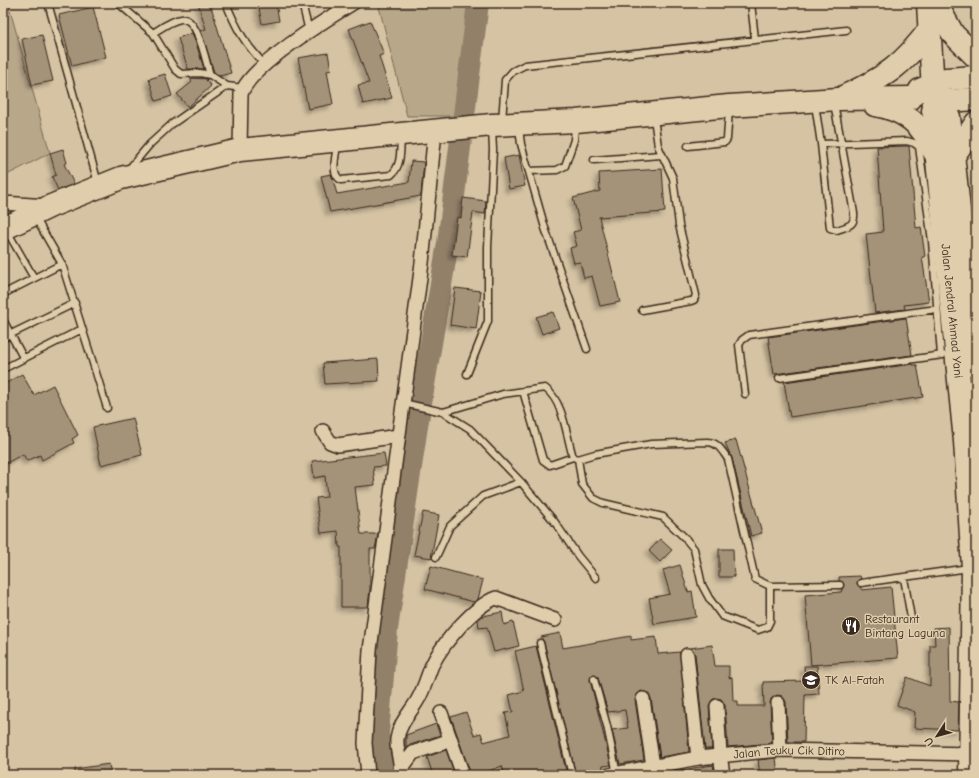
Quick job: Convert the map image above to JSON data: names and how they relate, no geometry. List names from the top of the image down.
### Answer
{
  "streets": {
    "highway": ["Jalan Jendral Ahmad Yani"],
    "street": ["Jalan Teuku Cik Ditiro"]
  },
  "crossings": [
    ["Jalan Jendral Ahmad Yani", "Jalan Teuku Cik Ditiro"]
  ],
  "places": {
    "restaurant": ["Restaurant Bintang Laguna"],
    "school or university": ["TK Al-Fatah"]
  },
  "north": "bottom left"
}
